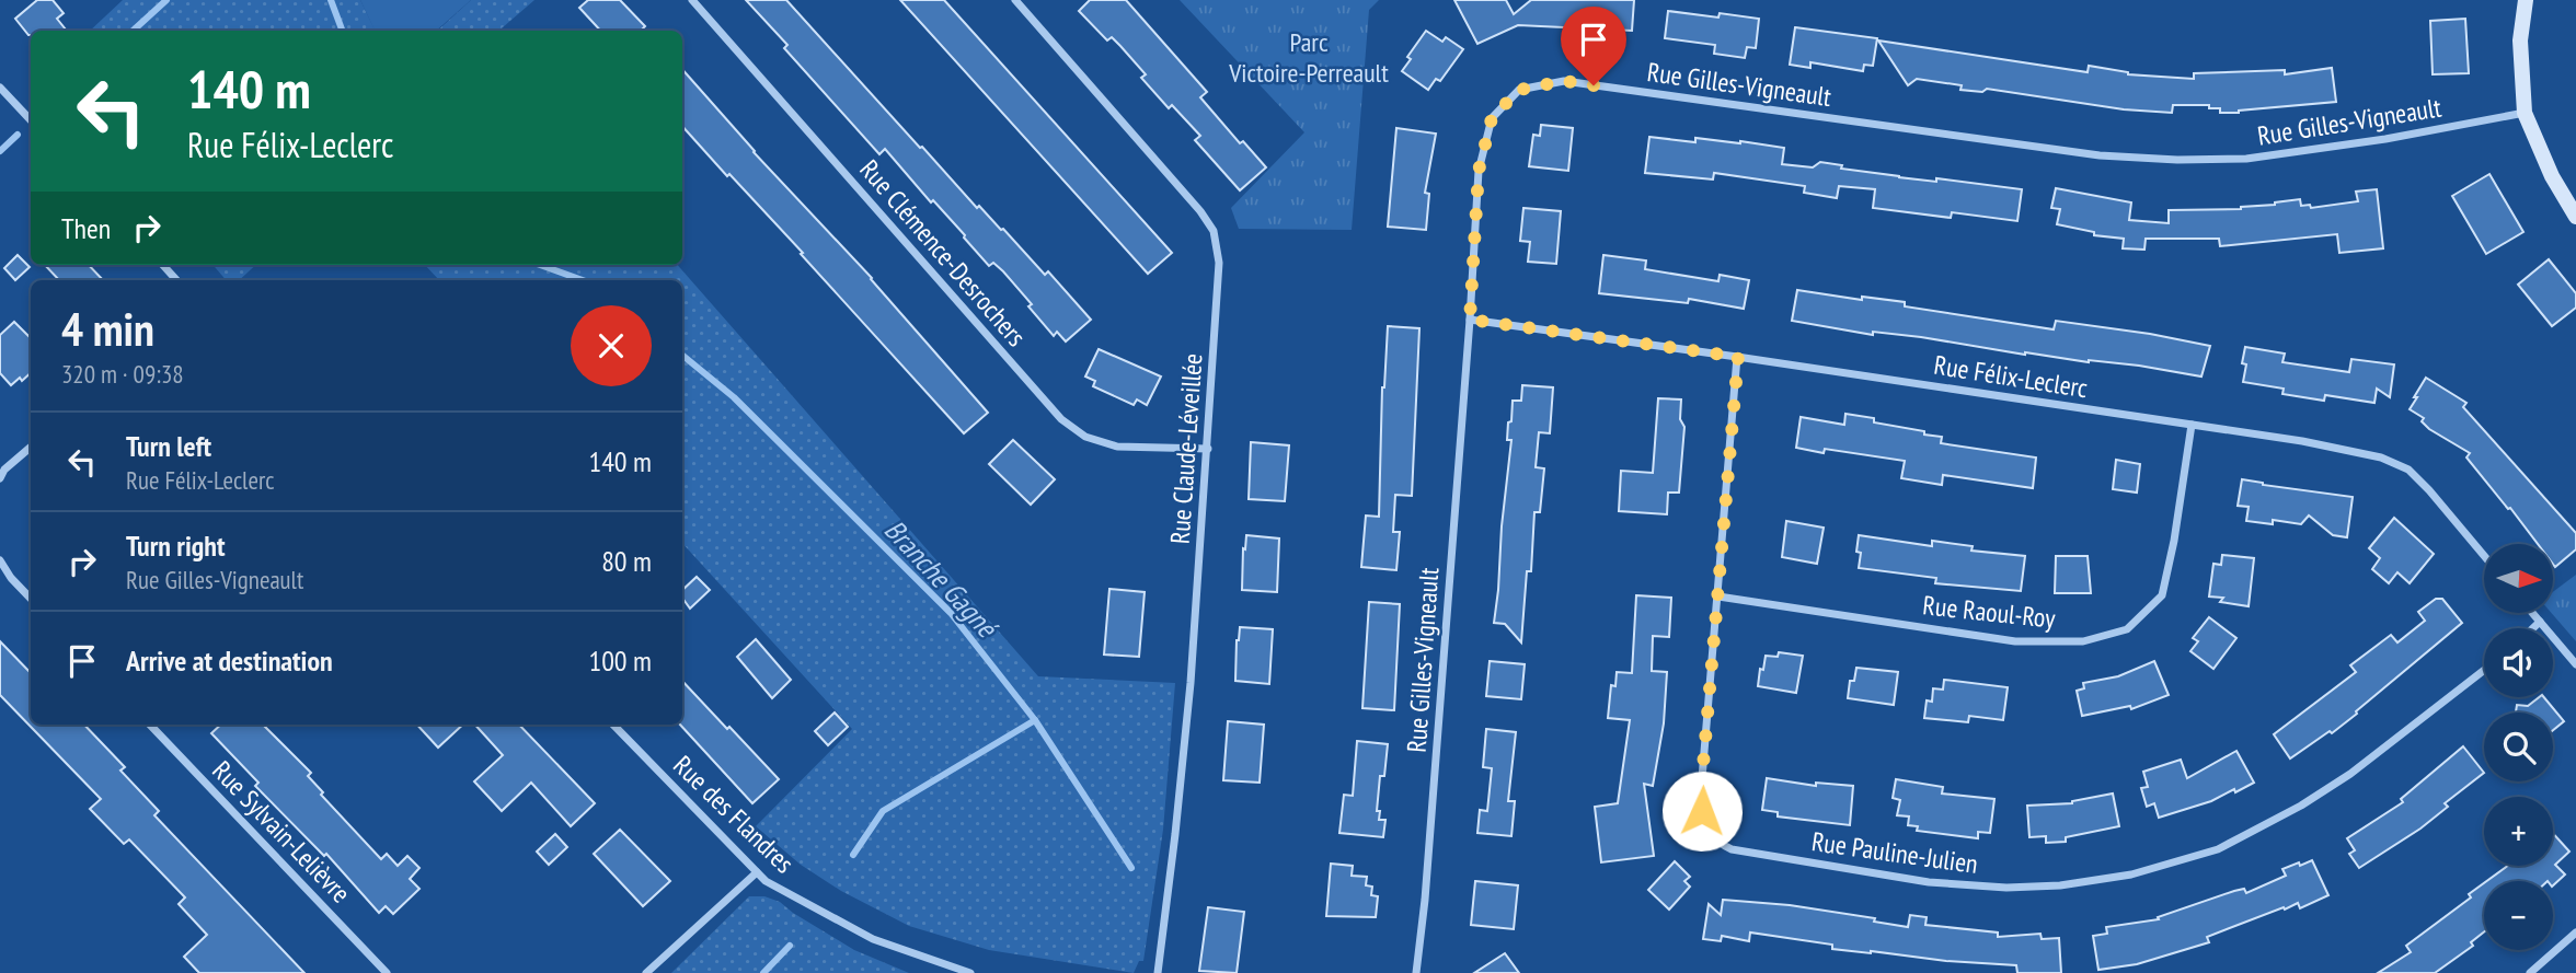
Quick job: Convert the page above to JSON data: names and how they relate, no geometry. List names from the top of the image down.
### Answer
{
  "streets": {
    "street": [
      "Rue Gilles-Vigneault",
      "Rue Clémence-Desrochers",
      "Rue Félix-Leclerc",
      "Rue Claude-Léveillée",
      "Rue Raoul-Roy",
      "Rue des Flandres",
      "Rue Sylvain-Lelièvre",
      "Rue Pauline-Julien"
    ]
  },
  "crossings": [
    ["Rue Gilles-Vigneault", "Rue Félix-Leclerc"],
    ["Rue Clémence-Desrochers", "Rue Claude-Léveillée"],
    ["Rue Félix-Leclerc", "Rue Raoul-Roy"],
    ["Rue Félix-Leclerc", "Rue Pauline-Julien"],
    ["Rue Raoul-Roy", "Rue Pauline-Julien"]
  ],
  "water": ["Branche Gagné"],
  "parks": ["Parc Victoire-Perreault"],
  "north": "right",
  "page": {
    "turn": ["140 m", "Rue Félix-Leclerc"],
    "then": "Then",
    "heading": ["4 min", "320 m · 09:38"],
    "list": [
      {
        "name": "Turn left",
        "note": "Rue Félix-Leclerc",
        "value": "140 m"
      },
      {
        "name": "Turn right",
        "note": "Rue Gilles-Vigneault",
        "value": "80 m"
      },
      {
        "name": "Arrive at destination",
        "value": "100 m"
      }
    ],
    "map_buttons": ["+", "−"]
  }
}
